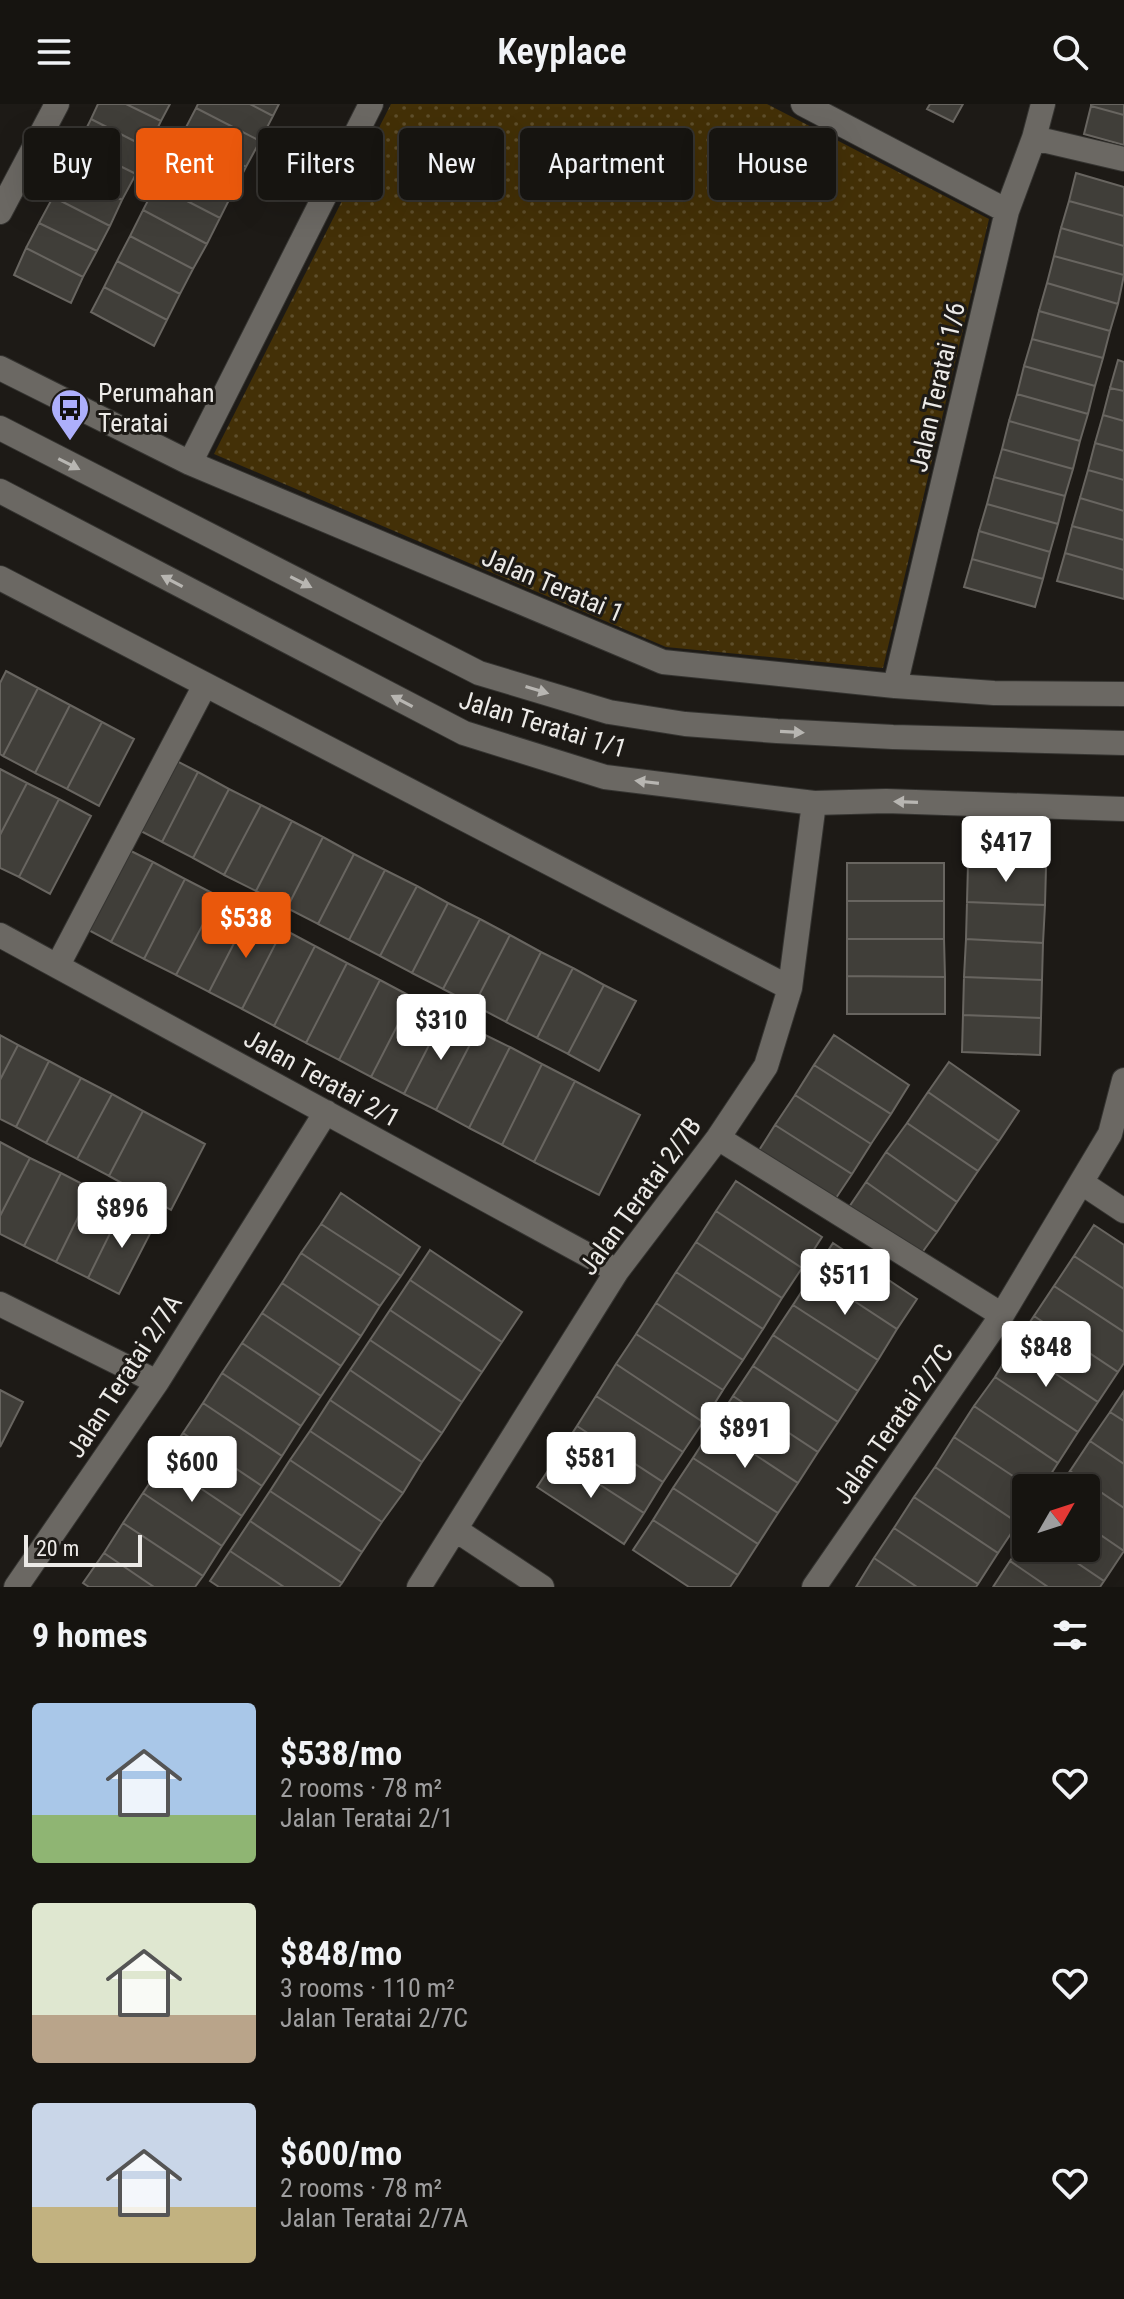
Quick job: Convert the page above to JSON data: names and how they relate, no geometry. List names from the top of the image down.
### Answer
{
  "streets": {
    "street": [
      "Jalan Teratai 1/6",
      "Jalan Teratai 1",
      "Jalan Teratai 1/1",
      "Jalan Teratai 2/1",
      "Jalan Teratai 2/7B",
      "Jalan Teratai 2/7A",
      "Jalan Teratai 2/7C"
    ]
  },
  "crossings": [
    ["Jalan Teratai 1/6", "Jalan Teratai 1"],
    ["Jalan Teratai 1/1", "Jalan Teratai 2/7B"],
    ["Jalan Teratai 2/1", "Jalan Teratai 2/7B"],
    ["Jalan Teratai 2/1", "Jalan Teratai 2/7A"]
  ],
  "places": {
    "bus stop": ["Perumahan Teratai"]
  },
  "scale_bar": "20 m",
  "north": "top right",
  "page": {
    "header": "Keyplace",
    "chip": [
      "Buy",
      "Rent",
      "Filters",
      "New",
      "Apartment",
      "House"
    ],
    "price": [
      "$417",
      "$538",
      "$310",
      "$896",
      "$511",
      "$848",
      "$891",
      "$581",
      "$600"
    ],
    "scale": "20 m",
    "heading": "9 homes",
    "list": [
      {
        "name": "$538/mo",
        "note": "2 rooms · 78 m² · Jalan Teratai 2/1"
      },
      {
        "name": "$848/mo",
        "note": "3 rooms · 110 m² · Jalan Teratai 2/7C"
      },
      {
        "name": "$600/mo",
        "note": "2 rooms · 78 m² · Jalan Teratai 2/7A"
      }
    ]
  }
}
